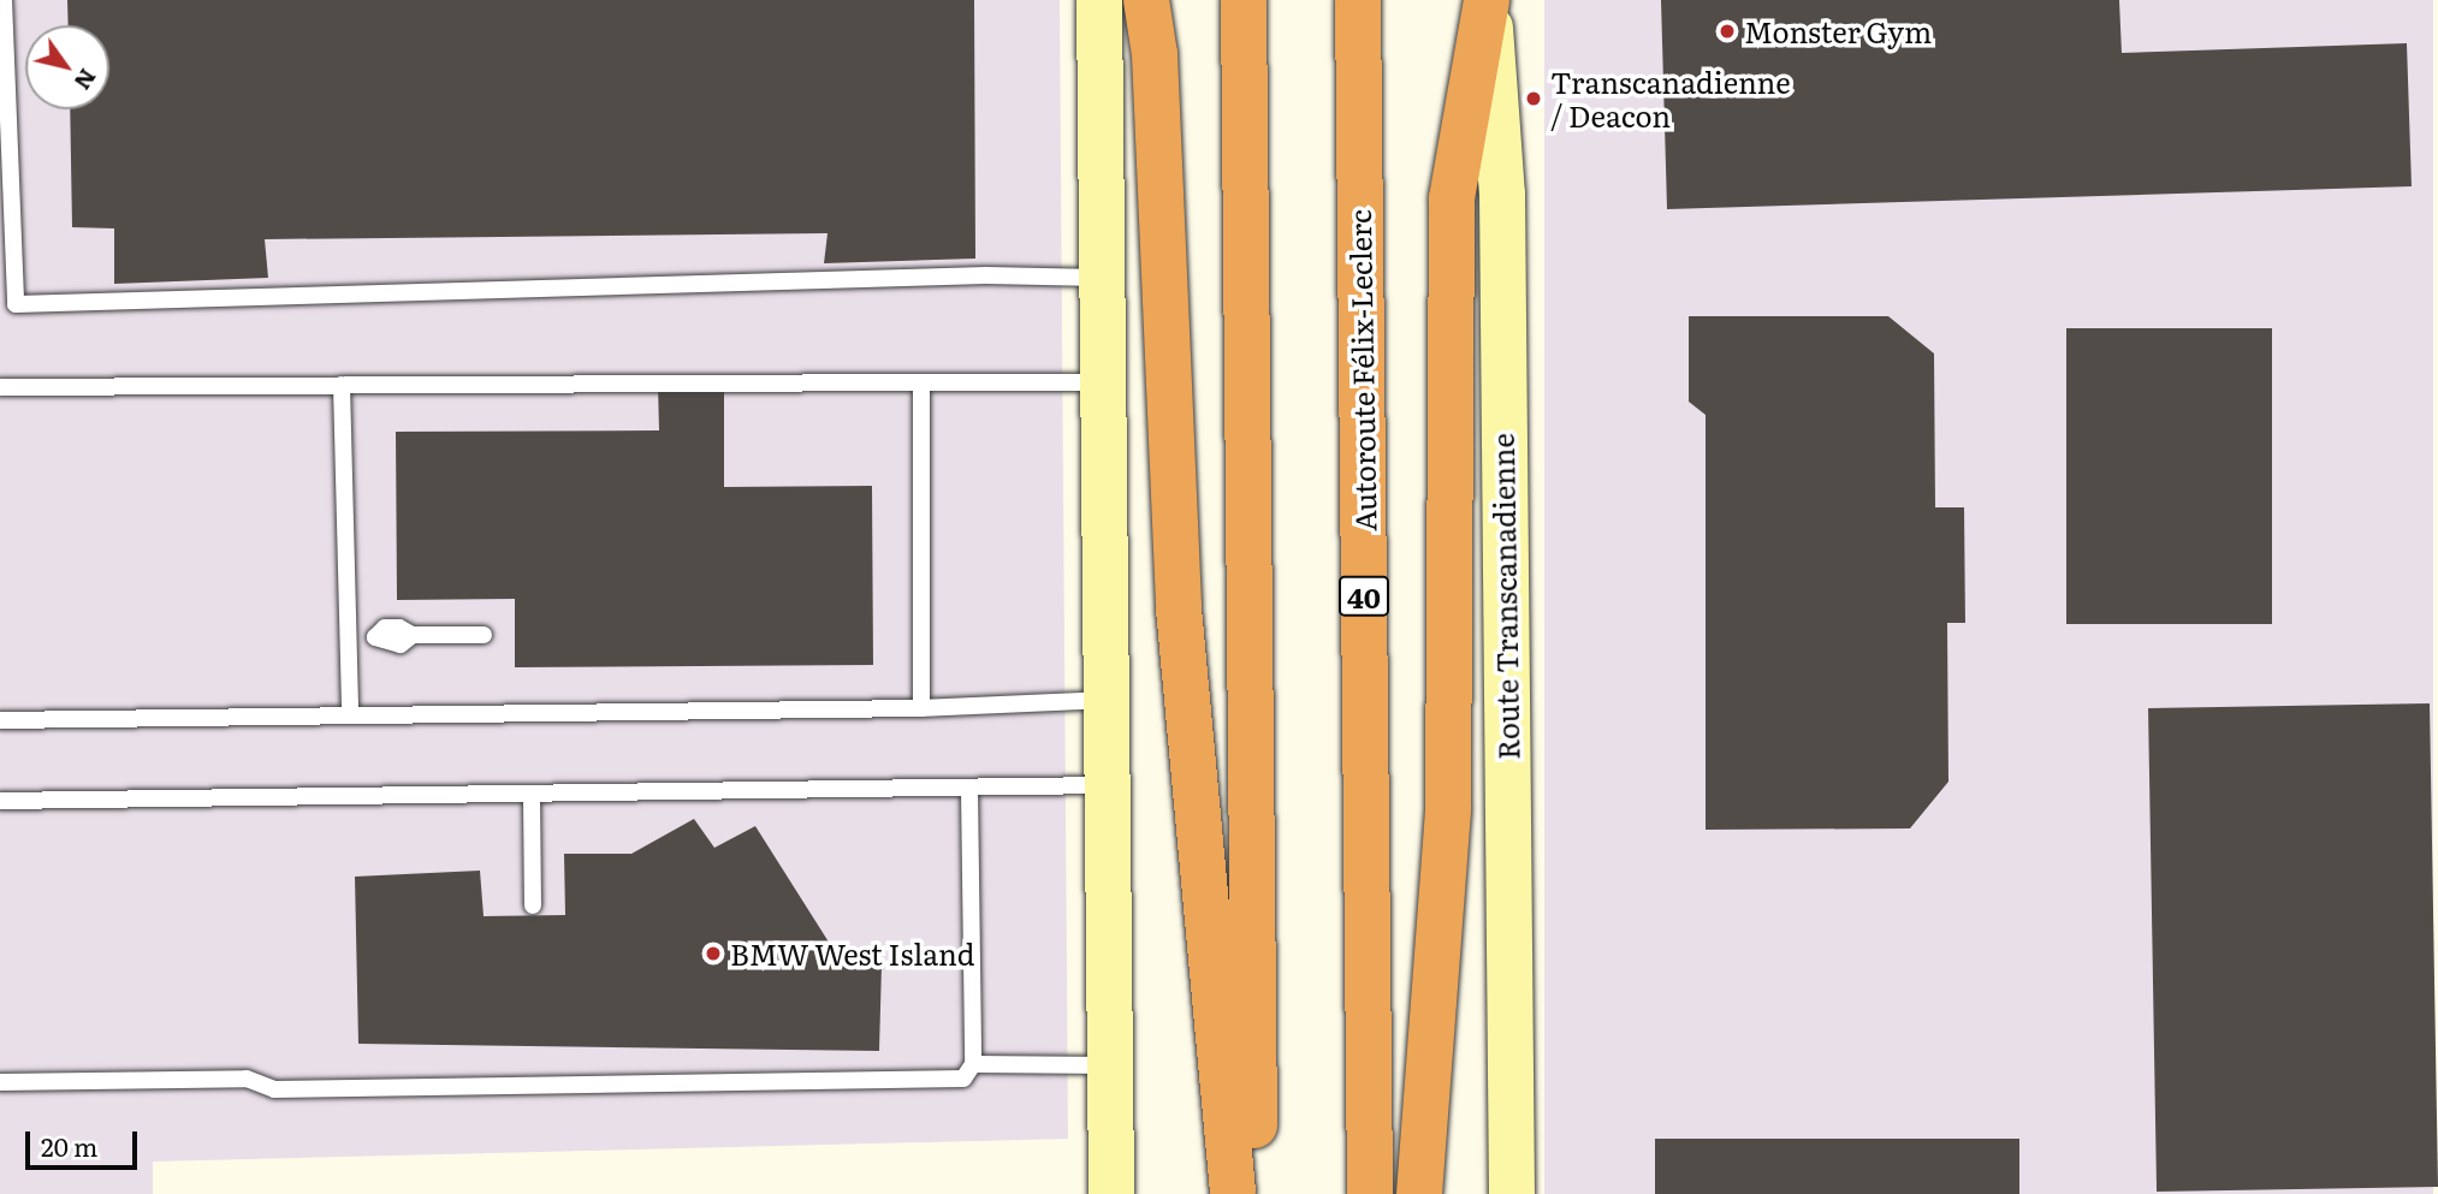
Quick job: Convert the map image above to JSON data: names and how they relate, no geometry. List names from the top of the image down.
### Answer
{
  "streets": {
    "highway": ["Autoroute Félix-Leclerc", "40"],
    "main road": ["Route Transcanadienne"]
  },
  "places": ["Monster Gym", "Transcanadienne / Deacon", "BMW West Island"],
  "scale_bar": "20 m",
  "north": "bottom right"
}
